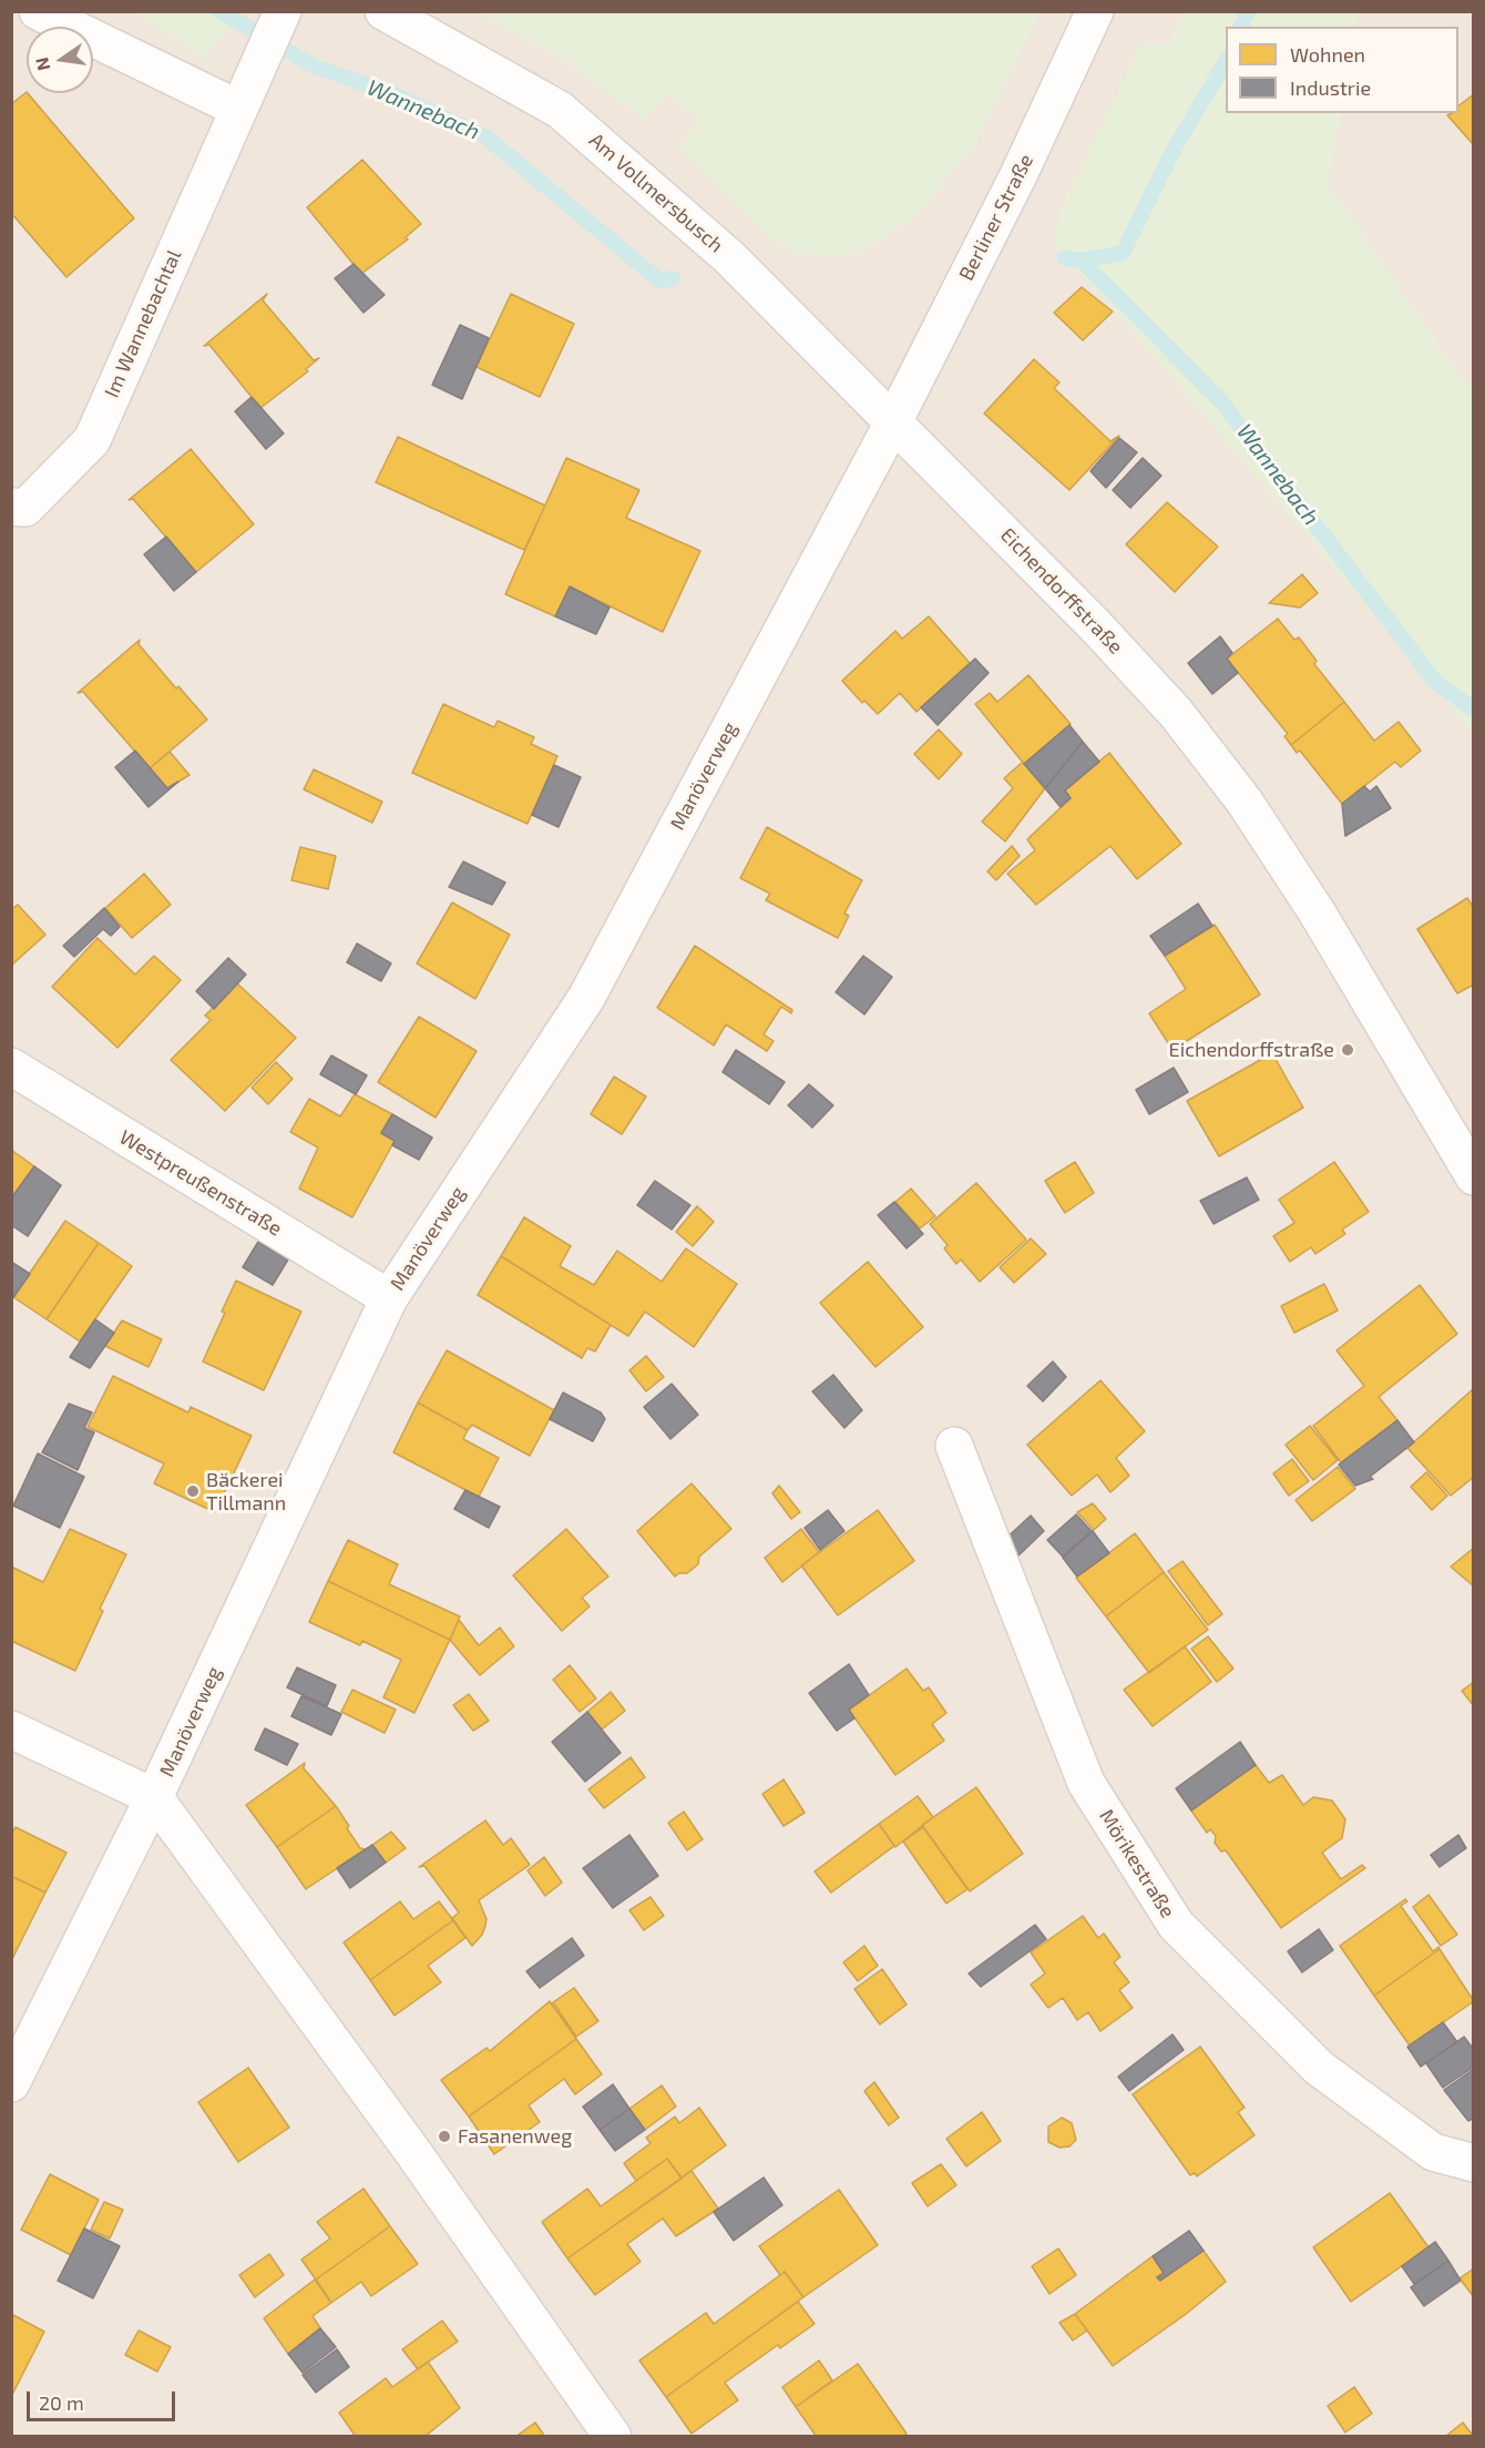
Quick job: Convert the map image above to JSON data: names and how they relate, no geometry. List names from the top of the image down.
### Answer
{
  "streets": {
    "street": [
      "Am Vollmersbusch",
      "Berliner Straße",
      "Im Wannebachtal",
      "Eichendorffstraße",
      "Manöverweg",
      "Westpreußenstraße",
      "Mörikestraße"
    ]
  },
  "crossings": [
    ["Am Vollmersbusch", "Berliner Straße"],
    ["Am Vollmersbusch", "Eichendorffstraße"],
    ["Am Vollmersbusch", "Manöverweg"],
    ["Berliner Straße", "Eichendorffstraße"],
    ["Berliner Straße", "Manöverweg"],
    ["Eichendorffstraße", "Manöverweg"],
    ["Manöverweg", "Westpreußenstraße"]
  ],
  "water": ["Wannebach"],
  "places": ["Eichendorffstraße", "Bäckerei Tillmann", "Fasanenweg"],
  "legend": ["Wohnen", "Industrie"],
  "scale_bar": "20 m",
  "north": "left"
}
